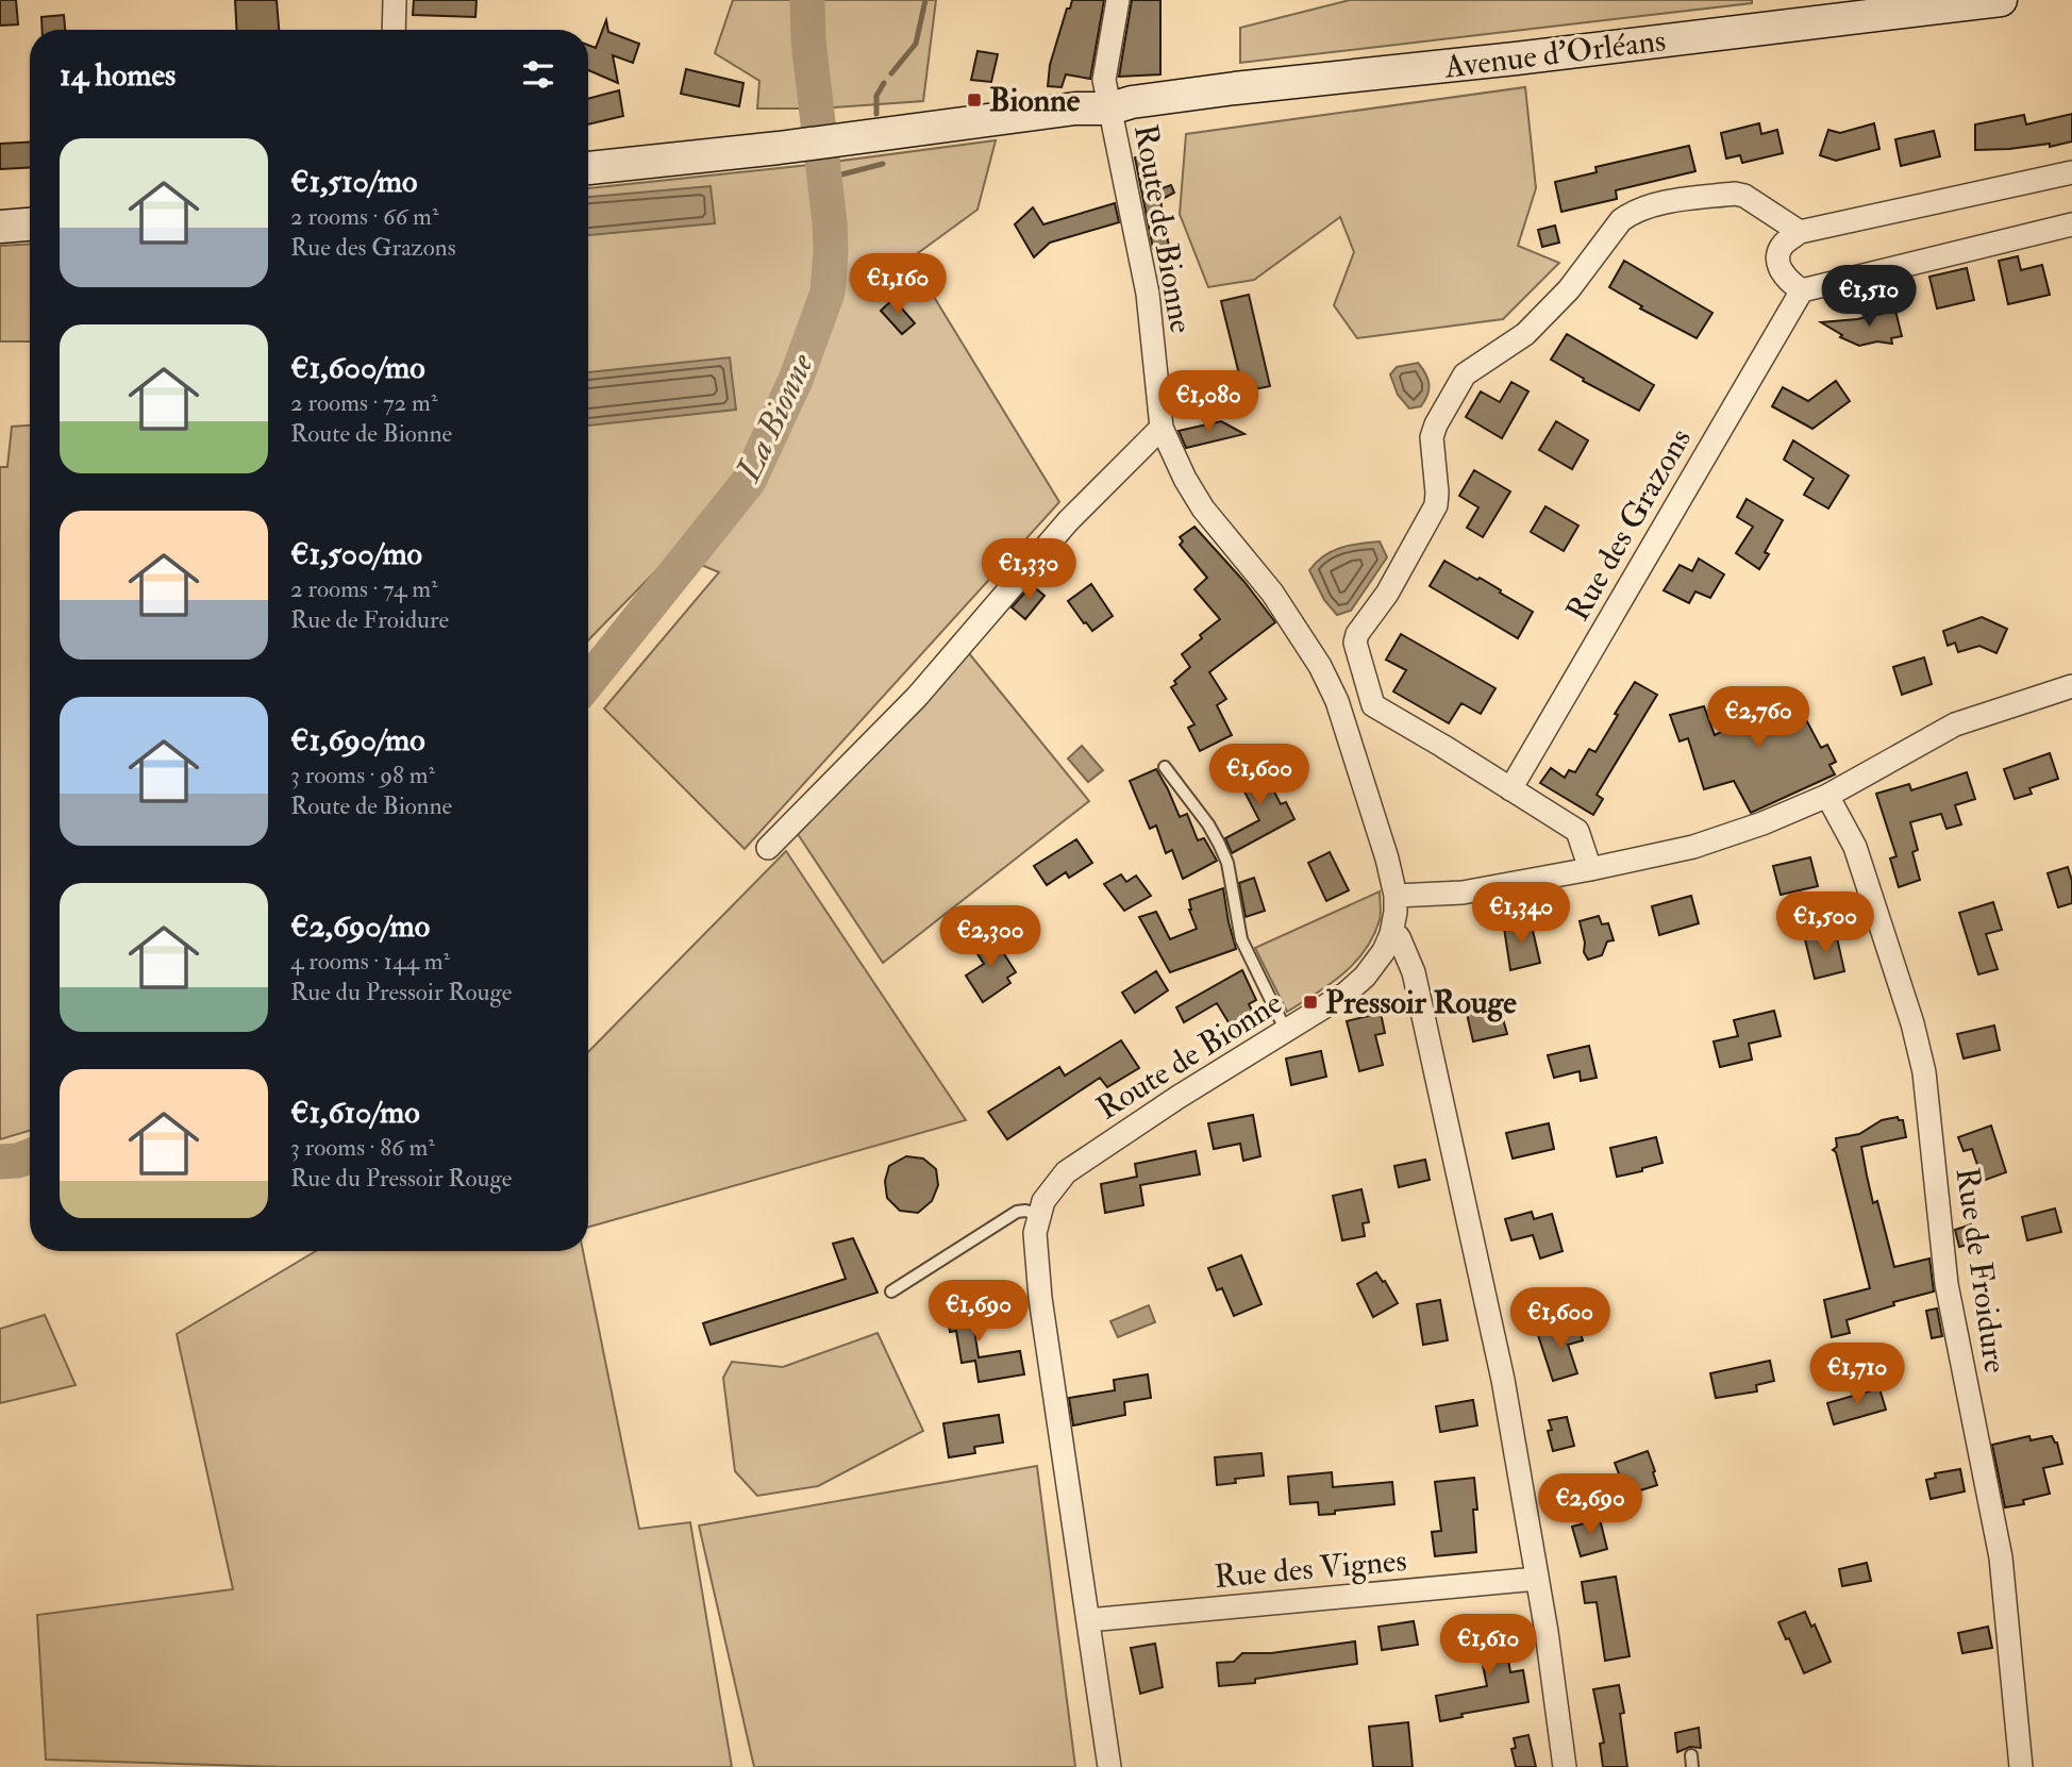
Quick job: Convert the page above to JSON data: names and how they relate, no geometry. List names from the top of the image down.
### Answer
{
  "streets": {
    "main road": ["Avenue d'Orléans"],
    "street": [
      "Route de Bionne",
      "Rue des Grazons",
      "Rue de Froidure",
      "Rue des Vignes"
    ]
  },
  "crossings": [
    ["Avenue d'Orléans", "Route de Bionne"],
    ["Route de Bionne", "Rue des Vignes"]
  ],
  "water": ["La Bionne"],
  "places": {
    "transit": ["Bionne", "Pressoir Rouge"]
  },
  "page": {
    "heading": "14 homes",
    "list": [
      {
        "name": "€1,510/mo",
        "note": "2 rooms · 66 m² · Rue des Grazons"
      },
      {
        "name": "€1,600/mo",
        "note": "2 rooms · 72 m² · Route de Bionne"
      },
      {
        "name": "€1,500/mo",
        "note": "2 rooms · 74 m² · Rue de Froidure"
      },
      {
        "name": "€1,690/mo",
        "note": "3 rooms · 98 m² · Route de Bionne"
      },
      {
        "name": "€2,690/mo",
        "note": "4 rooms · 144 m² · Rue du Pressoir Rouge"
      },
      {
        "name": "€1,610/mo",
        "note": "3 rooms · 86 m² · Rue du Pressoir Rouge"
      }
    ],
    "price": [
      "€1,160",
      "€1,510",
      "€1,080",
      "€1,330",
      "€2,760",
      "€1,600",
      "€1,340",
      "€1,500",
      "€2,300",
      "€1,690",
      "€1,600",
      "€1,710",
      "€2,690",
      "€1,610"
    ]
  }
}
